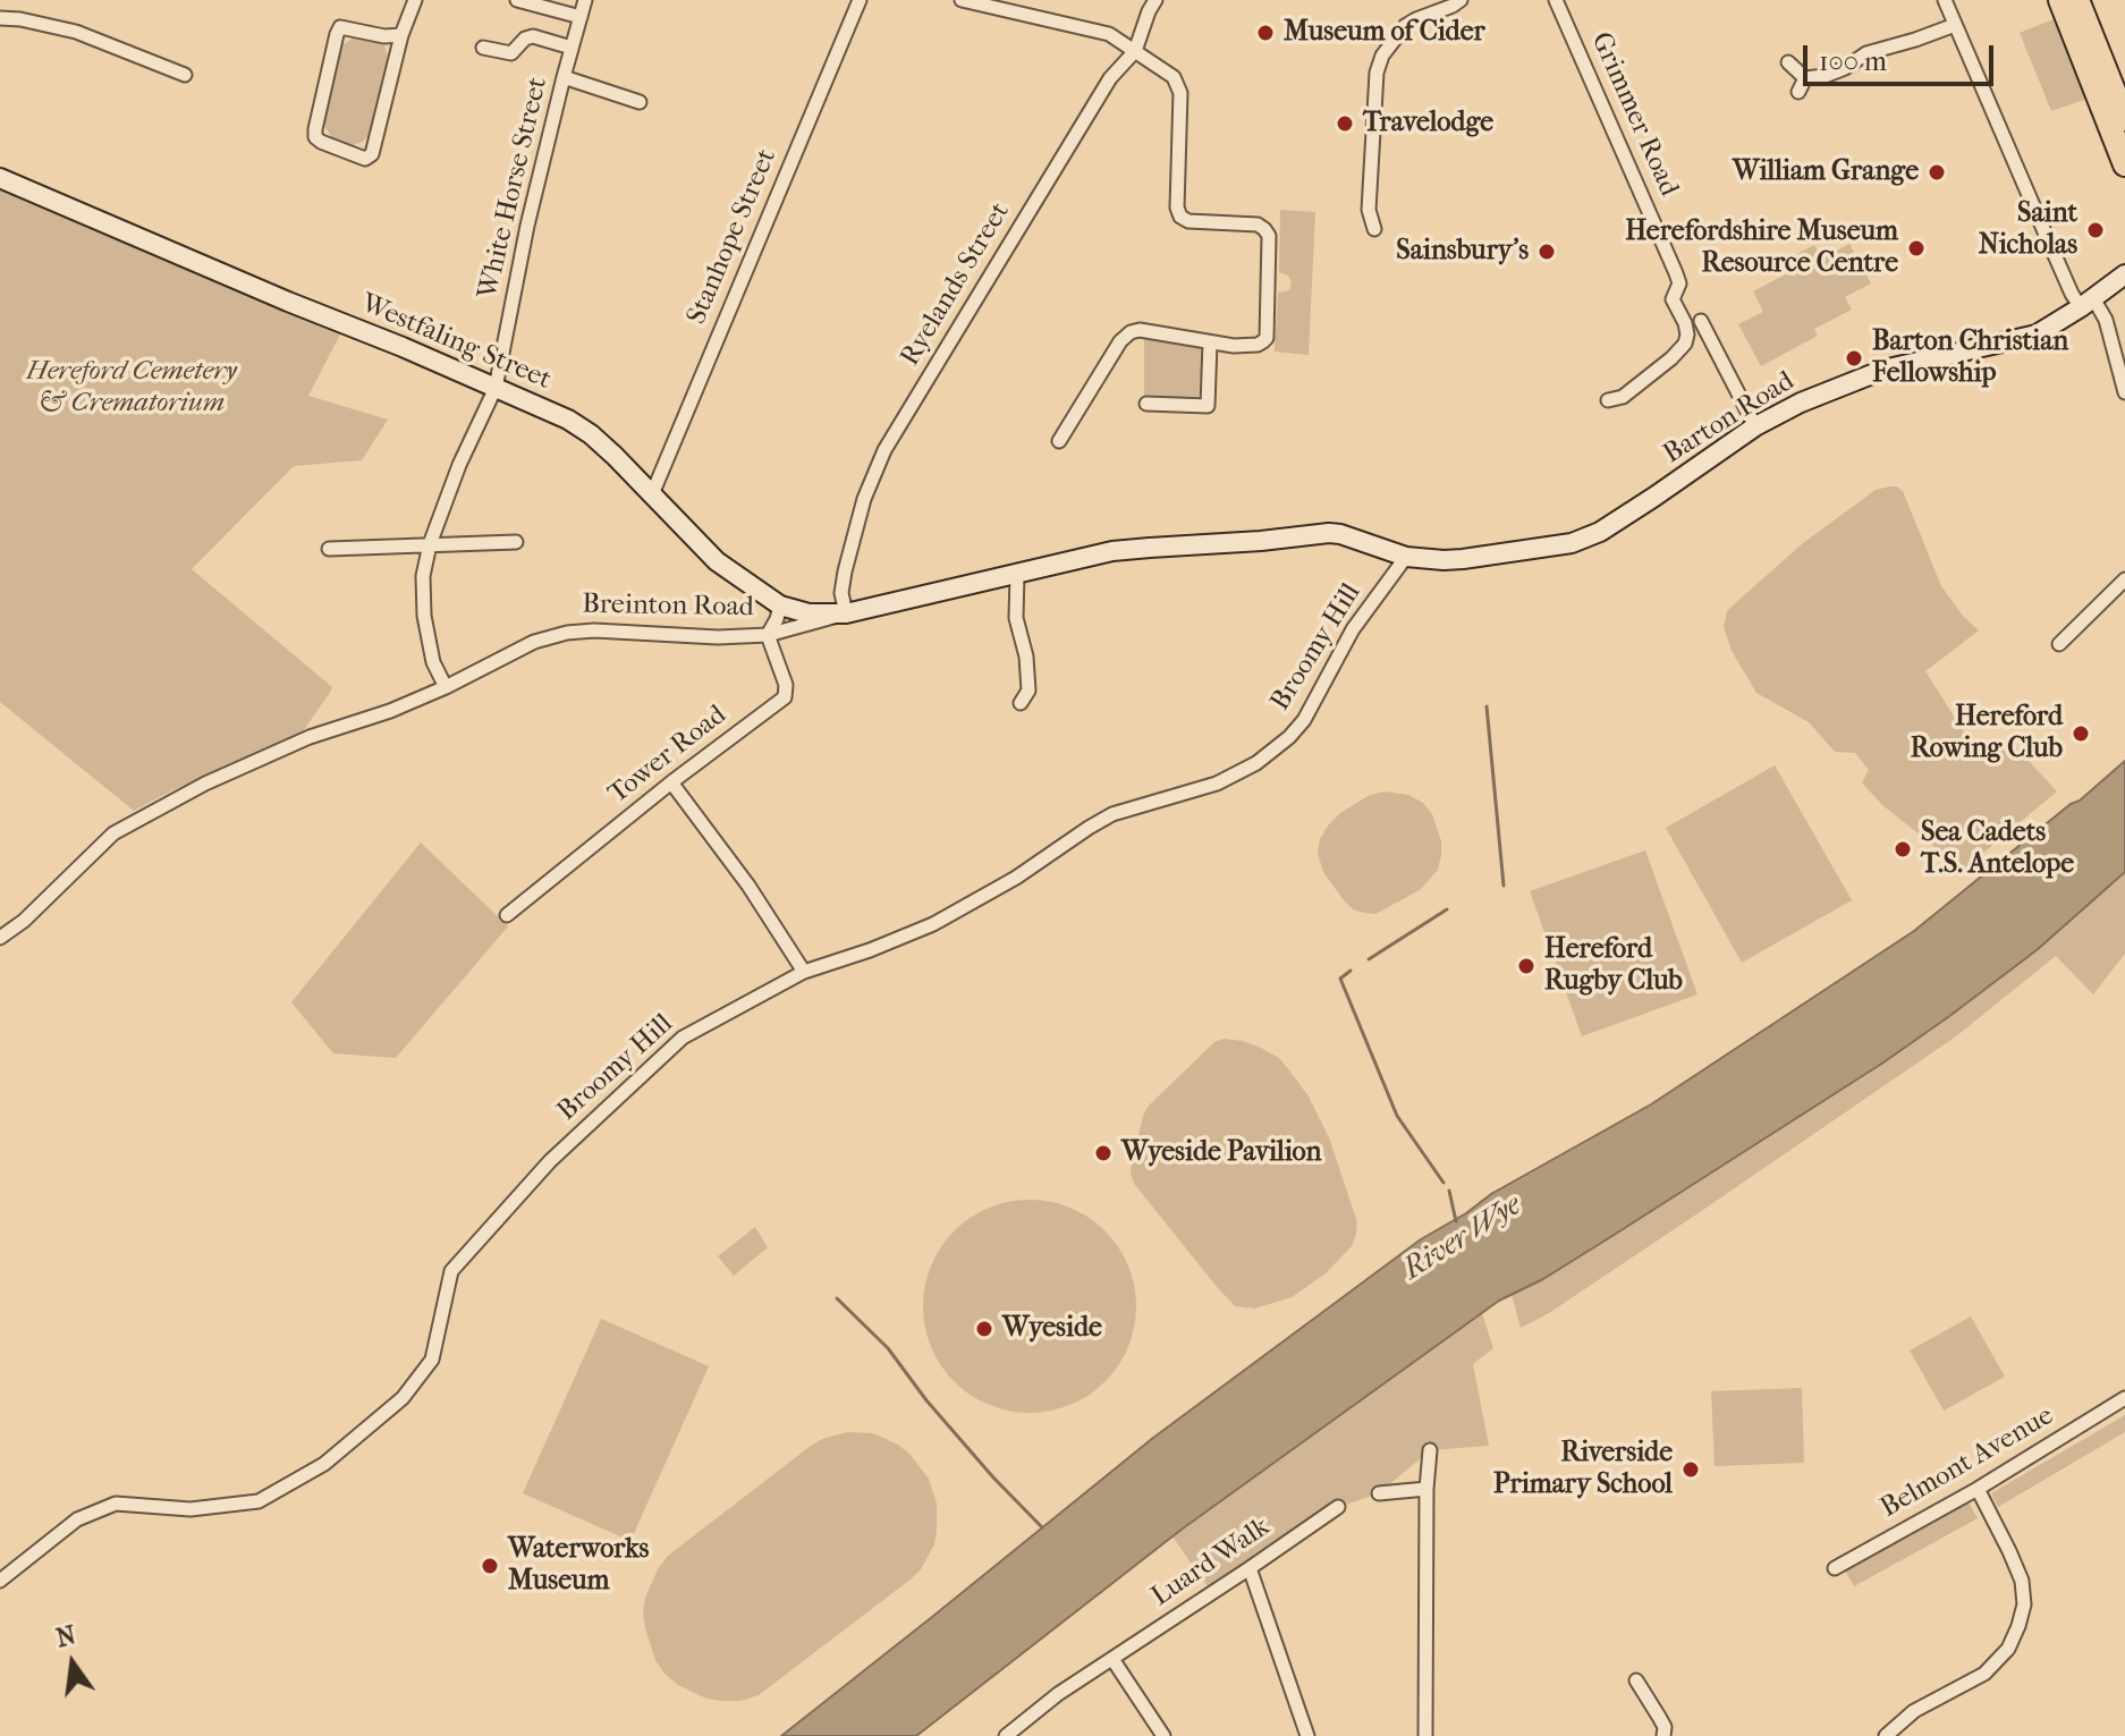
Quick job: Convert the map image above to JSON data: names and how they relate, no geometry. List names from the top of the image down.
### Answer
{
  "streets": {
    "street": [
      "Grimmer Road",
      "White Horse Street",
      "Stanhope Street",
      "Ryelands Street",
      "Westfaling Street",
      "Barton Road",
      "Breinton Road",
      "Broomy Hill",
      "Tower Road",
      "Belmont Avenue",
      "Luard Walk"
    ]
  },
  "crossings": [
    ["White Horse Street", "Westfaling Street"],
    ["White Horse Street", "Breinton Road"],
    ["Stanhope Street", "Westfaling Street"],
    ["Ryelands Street", "Westfaling Street"],
    ["Ryelands Street", "Breinton Road"],
    ["Westfaling Street", "Breinton Road"],
    ["Barton Road", "Breinton Road"],
    ["Barton Road", "Broomy Hill"],
    ["Breinton Road", "Broomy Hill"],
    ["Breinton Road", "Tower Road"]
  ],
  "water": ["River Wye"],
  "parks": ["Hereford Cemetery & Crematorium"],
  "places": [
    "Museum of Cider",
    "Travelodge",
    "William Grange",
    "Saint Nicholas",
    "Herefordshire Museum Resource Centre",
    "Sainsbury's",
    "Barton Christian Fellowship",
    "Hereford Rowing Club",
    "Sea Cadets T.S. Antelope",
    "Hereford Rugby Club",
    "Wyeside Pavilion",
    "Wyeside",
    "Riverside Primary School",
    "Waterworks Museum"
  ],
  "scale_bar": "100 m",
  "north": "top"
}
